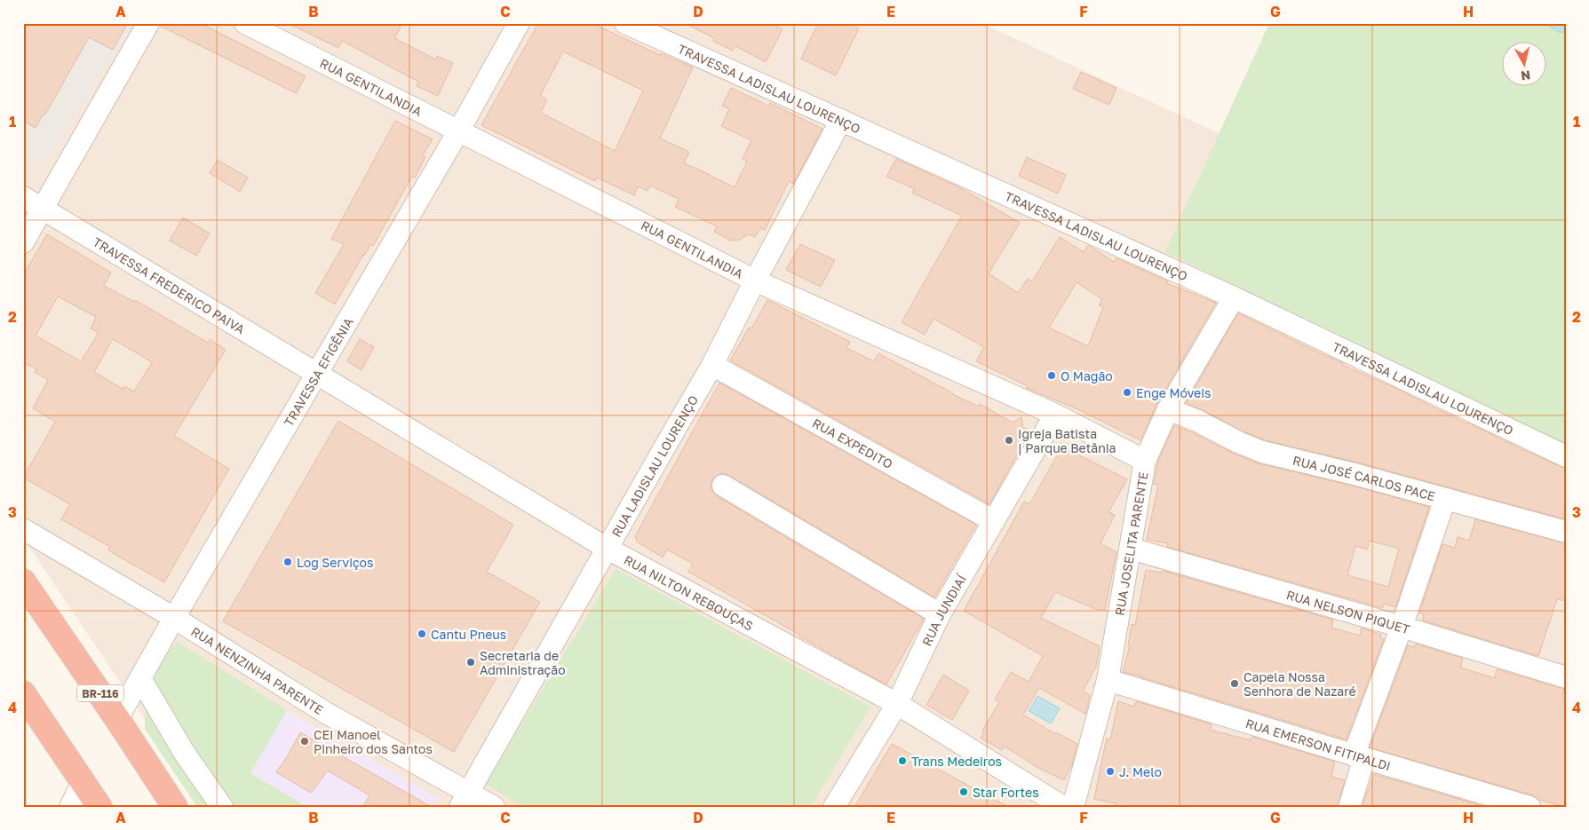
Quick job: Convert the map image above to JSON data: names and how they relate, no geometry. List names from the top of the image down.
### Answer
{
  "streets": {
    "highway": ["BR-116"],
    "street": [
      "RUA GENTILANDIA",
      "TRAVESSA LADISLAU LOURENÇO",
      "TRAVESSA FREDERICO PAIVA",
      "TRAVESSA EFIGÊNIA",
      "RUA EXPEDITO",
      "RUA LADISLAU LOURENÇO",
      "RUA JOSÉ CARLOS PACE",
      "RUA JOSELITA PARENTE",
      "RUA NILTON REBOUÇAS",
      "RUA JUNDIAÍ",
      "RUA NELSON PIQUET",
      "RUA NENZINHA PARENTE",
      "RUA EMERSON FITIPALDI"
    ]
  },
  "crossings": [
    ["RUA GENTILANDIA", "TRAVESSA EFIGÊNIA"],
    ["RUA GENTILANDIA", "RUA LADISLAU LOURENÇO"],
    ["RUA GENTILANDIA", "RUA JOSELITA PARENTE"],
    ["RUA GENTILANDIA", "RUA JUNDIAÍ"],
    ["TRAVESSA LADISLAU LOURENÇO", "RUA LADISLAU LOURENÇO"],
    ["TRAVESSA LADISLAU LOURENÇO", "RUA JOSELITA PARENTE"],
    ["TRAVESSA FREDERICO PAIVA", "TRAVESSA EFIGÊNIA"],
    ["TRAVESSA FREDERICO PAIVA", "RUA NILTON REBOUÇAS"],
    ["TRAVESSA EFIGÊNIA", "RUA NILTON REBOUÇAS"],
    ["TRAVESSA EFIGÊNIA", "RUA NENZINHA PARENTE"],
    ["TRAVESSA EFIGÊNIA", "BR-116"],
    ["RUA EXPEDITO", "RUA LADISLAU LOURENÇO"],
    ["RUA EXPEDITO", "RUA JUNDIAÍ"],
    ["RUA LADISLAU LOURENÇO", "RUA NILTON REBOUÇAS"],
    ["RUA LADISLAU LOURENÇO", "RUA NENZINHA PARENTE"],
    ["RUA JOSÉ CARLOS PACE", "RUA JOSELITA PARENTE"],
    ["RUA JOSELITA PARENTE", "RUA NELSON PIQUET"],
    ["RUA JOSELITA PARENTE", "RUA EMERSON FITIPALDI"],
    ["RUA NILTON REBOUÇAS", "RUA JUNDIAÍ"]
  ],
  "places": [
    "O Magão",
    "Enge Móveis",
    "Igreja Batista | Parque Betânia",
    "Log Serviços",
    "Cantu Pneus",
    "Secretaria de Administração",
    "Capela Nossa Senhora de Nazaré",
    "CEI Manoel Pinheiro dos Santos",
    "Trans Medeiros",
    "J. Melo",
    "Star Fortes"
  ],
  "north": "bottom",
  "grid": {
    "columns": [
      "A",
      "B",
      "C",
      "D",
      "E",
      "F",
      "G",
      "H"
    ],
    "rows": [
      "1",
      "2",
      "3",
      "4"
    ]
  }
}
